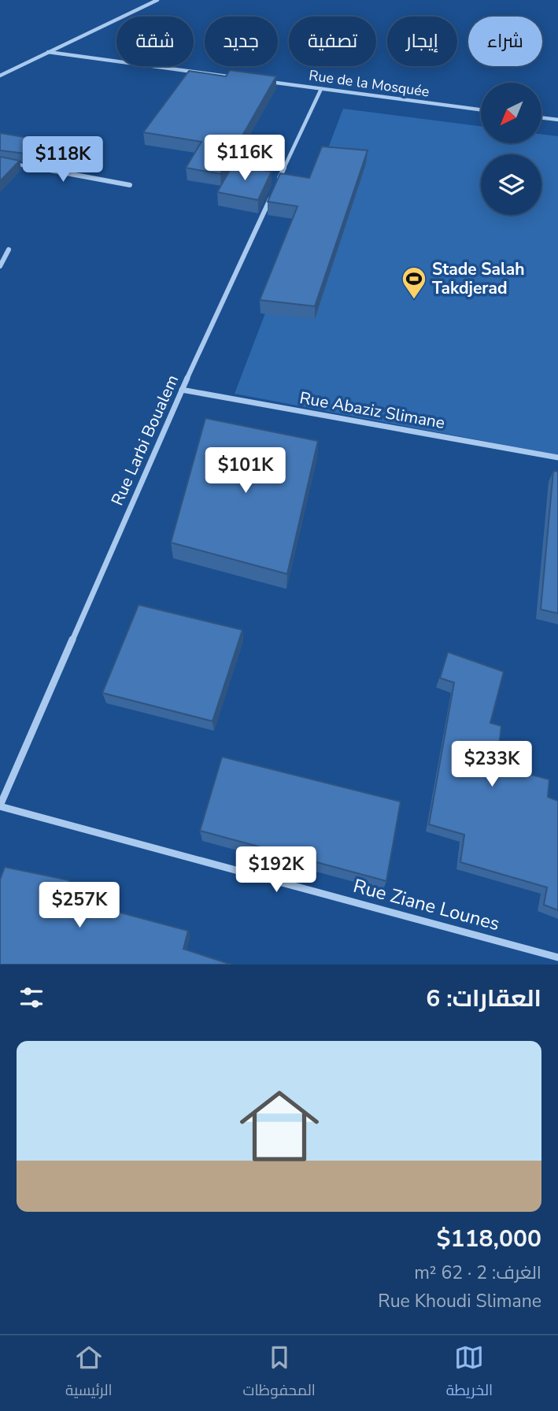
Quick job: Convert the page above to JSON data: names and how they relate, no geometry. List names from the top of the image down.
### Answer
{
  "streets": {
    "street": [
      "Rue de la Mosquée",
      "Rue Abaziz Slimane",
      "Rue Larbi Boualem",
      "Rue Ziane Lounes"
    ]
  },
  "crossings": [
    ["Rue Abaziz Slimane", "Rue Larbi Boualem"],
    ["Rue Larbi Boualem", "Rue Ziane Lounes"]
  ],
  "places": {
    "sports": ["Stade Salah Takdjerad"]
  },
  "north": "bottom left",
  "page": {
    "chip": [
      "شراء",
      "إيجار",
      "تصفية",
      "جديد",
      "شقة"
    ],
    "price": [
      "$116K",
      "$118K",
      "$101K",
      "$233K",
      "$192K",
      "$257K"
    ],
    "heading": "العقارات: 6",
    "list": [
      {
        "name": "$118,000",
        "note": "الغرف: 2 · 62 m² · Rue Khoudi Slimane"
      }
    ],
    "tabs": ["الخريطة", "المحفوظات", "الرئيسية"]
  }
}
